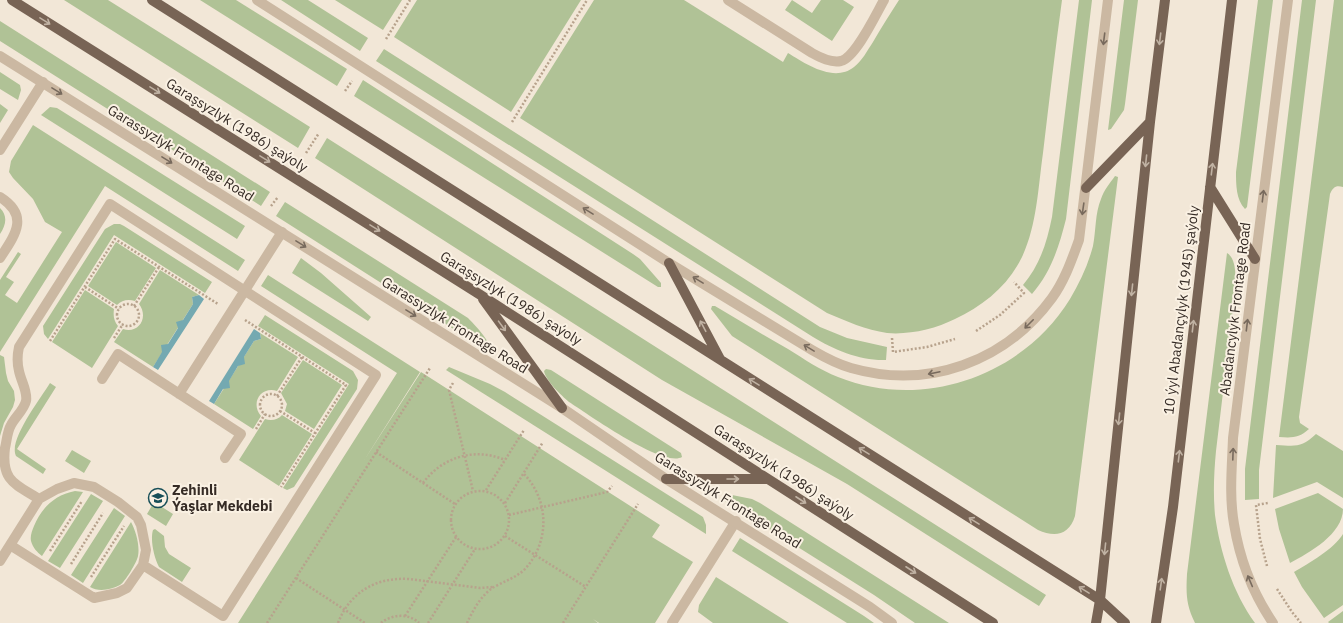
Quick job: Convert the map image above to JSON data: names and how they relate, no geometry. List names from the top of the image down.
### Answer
{
  "streets": {
    "main road": ["Garaşsyzlyk (1986) şaýoly", "10 ýyl Abadançylyk (1945) şaýoly"],
    "street": ["Garassyzlyk Frontage Road", "Abadancylyk Frontage Road"]
  },
  "one_way": ["Garassyzlyk Frontage Road", "Abadancylyk Frontage Road"],
  "places": {
    "school or university": ["Zehinli Ýaşlar Mekdebi"]
  }
}
